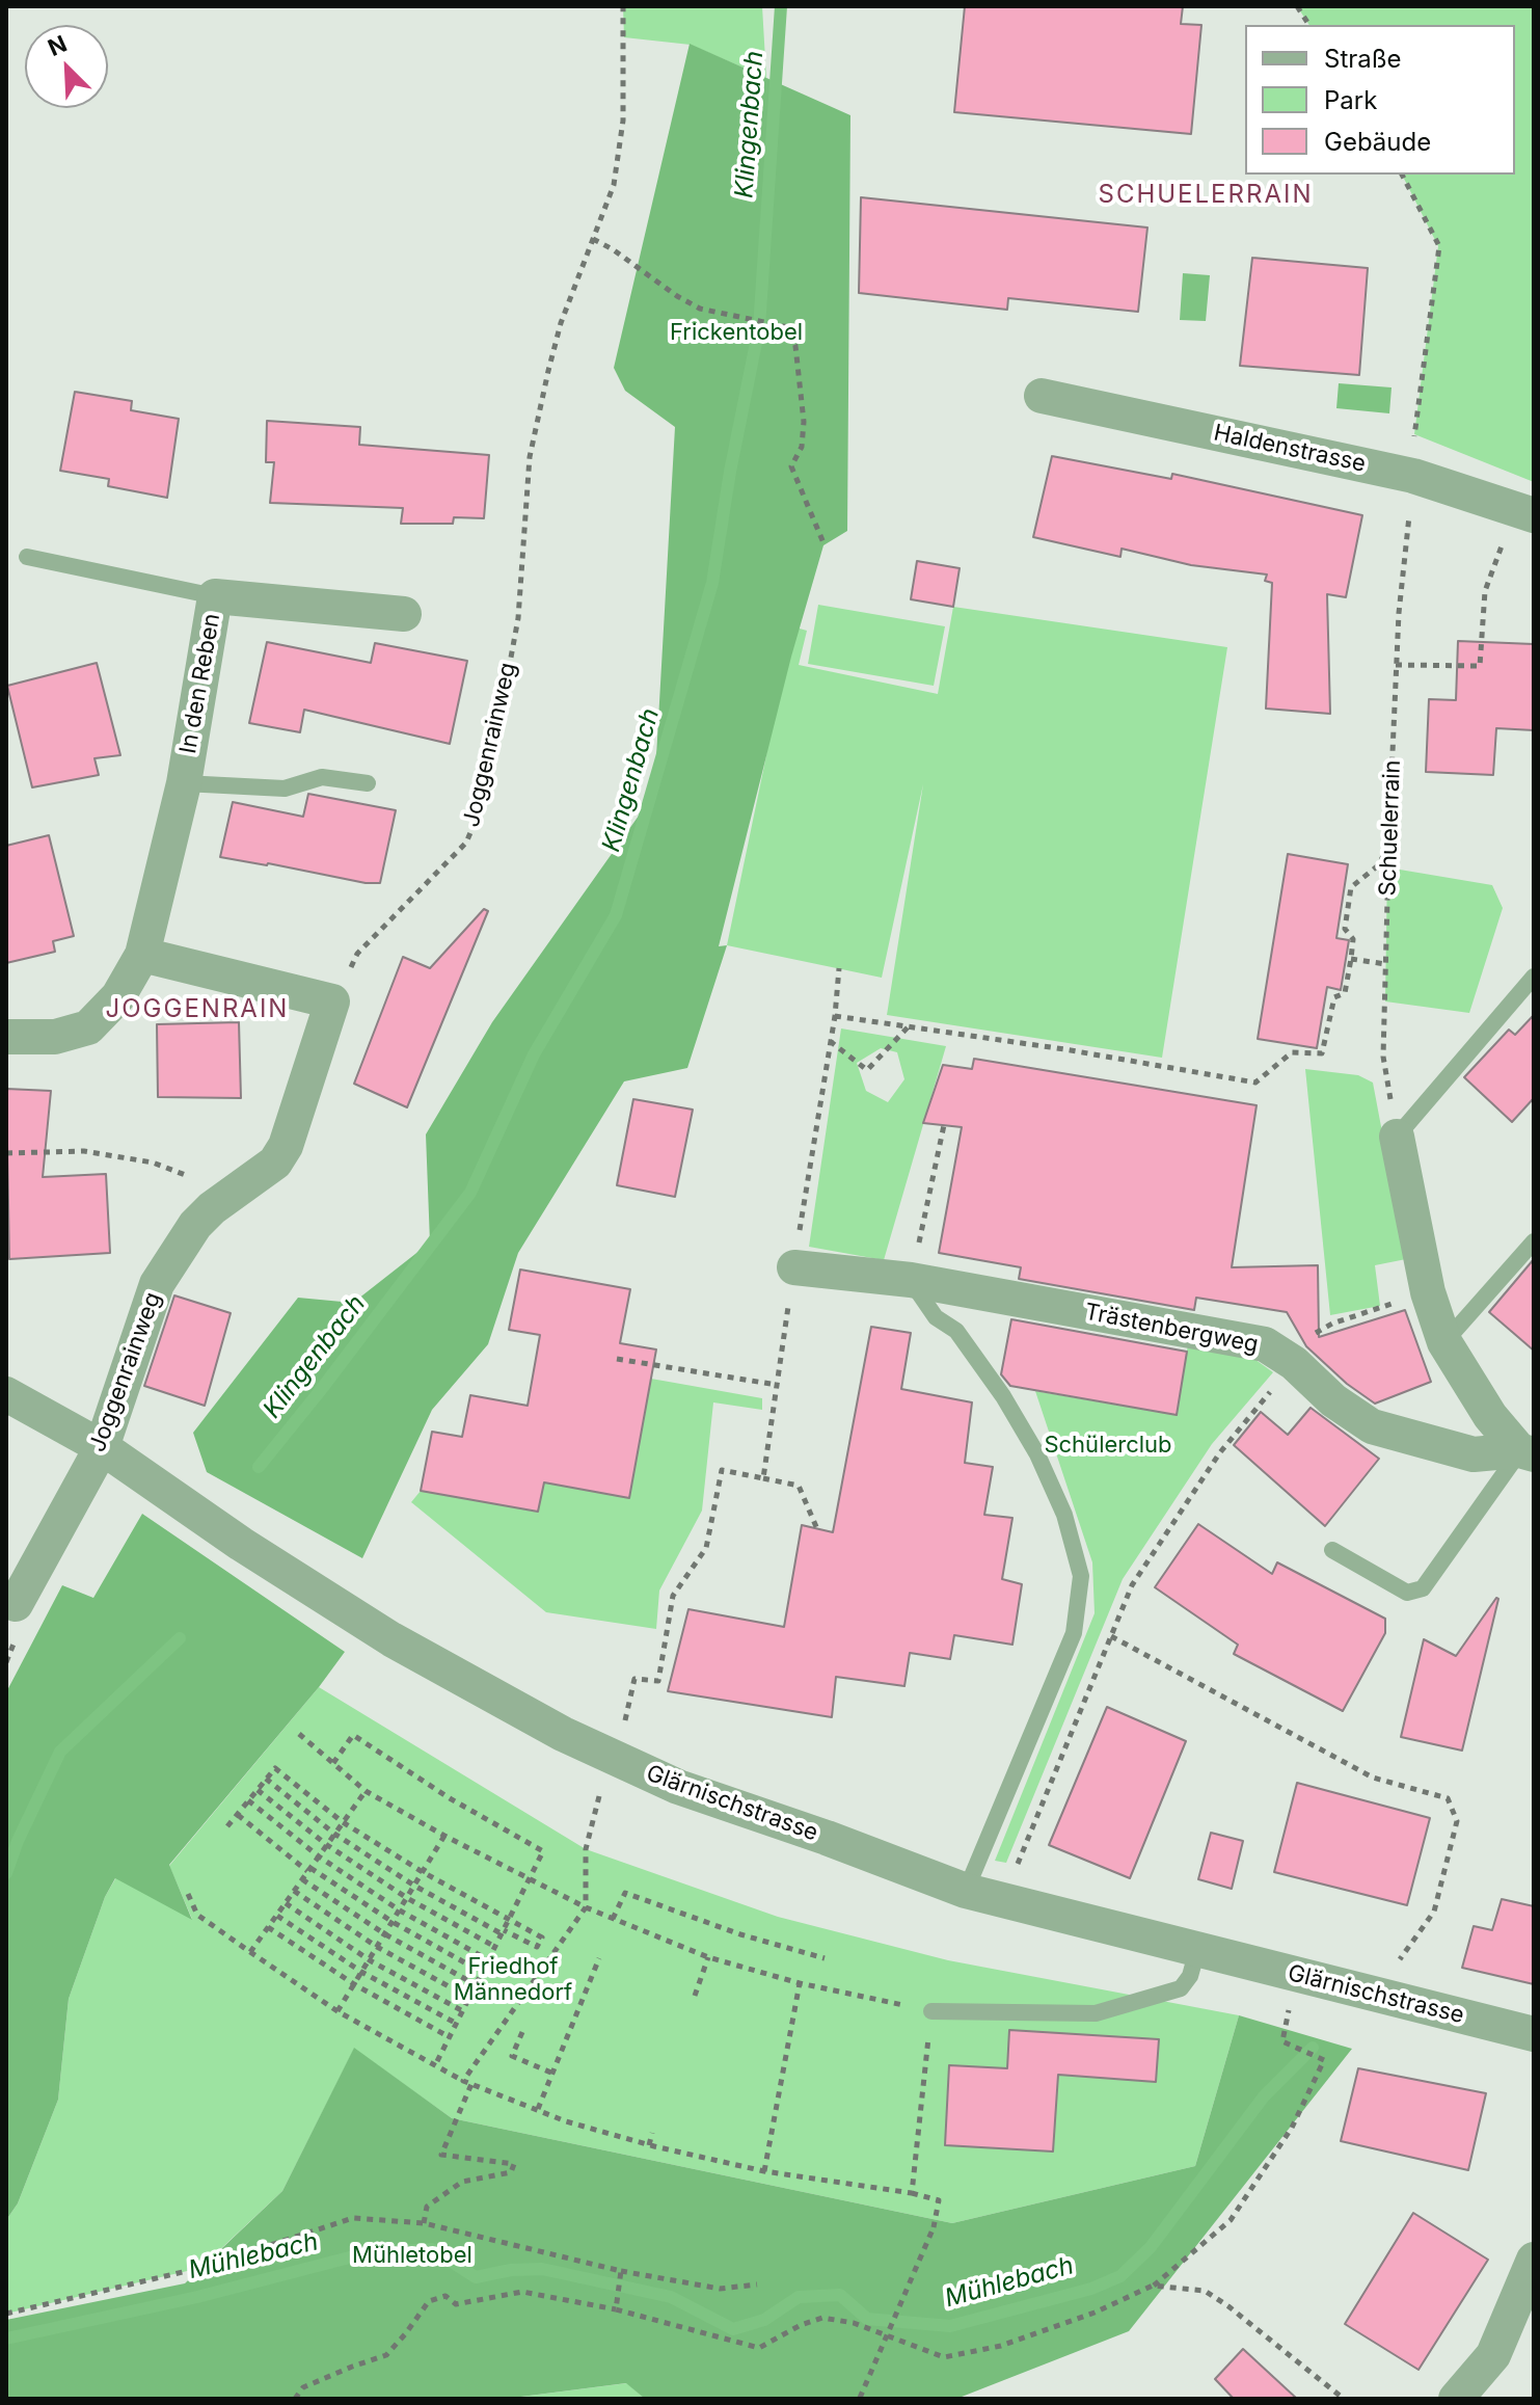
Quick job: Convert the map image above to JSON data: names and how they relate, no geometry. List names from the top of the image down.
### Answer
{
  "streets": {
    "street": [
      "Haldenstrasse",
      "In den Reben",
      "Joggenrainweg",
      "Trästenbergweg",
      "Glärnischstrasse"
    ],
    "path": ["Schuelerrain"]
  },
  "crossings": [
    ["Haldenstrasse", "Schuelerrain"],
    ["Joggenrainweg", "Glärnischstrasse"]
  ],
  "districts": ["SCHUELERRAIN", "JOGGENRAIN"],
  "water": ["Klingenbach", "Mühlebach"],
  "parks": [
    "Frickentobel",
    "Schülerclub",
    "Friedhof Männedorf",
    "Mühletobel"
  ],
  "legend": ["Straße", "Park", "Gebäude"],
  "north": "top left"
}
